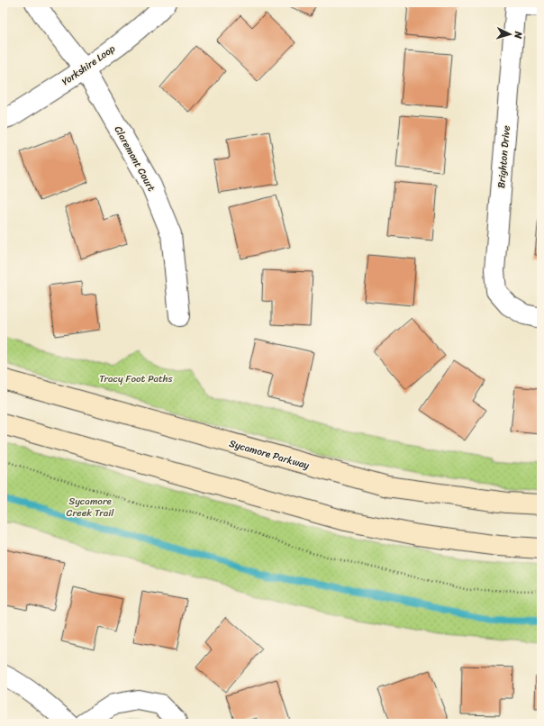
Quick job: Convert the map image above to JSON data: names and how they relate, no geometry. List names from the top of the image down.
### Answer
{
  "streets": {
    "main road": ["Sycamore Parkway"],
    "street": ["Yorkshire Loop", "Brighton Drive", "Claremont Court"]
  },
  "crossings": [
    ["Yorkshire Loop", "Claremont Court"]
  ],
  "parks": ["Tracy Foot Paths", "Sycamore Creek Trail"],
  "north": "right"
}
